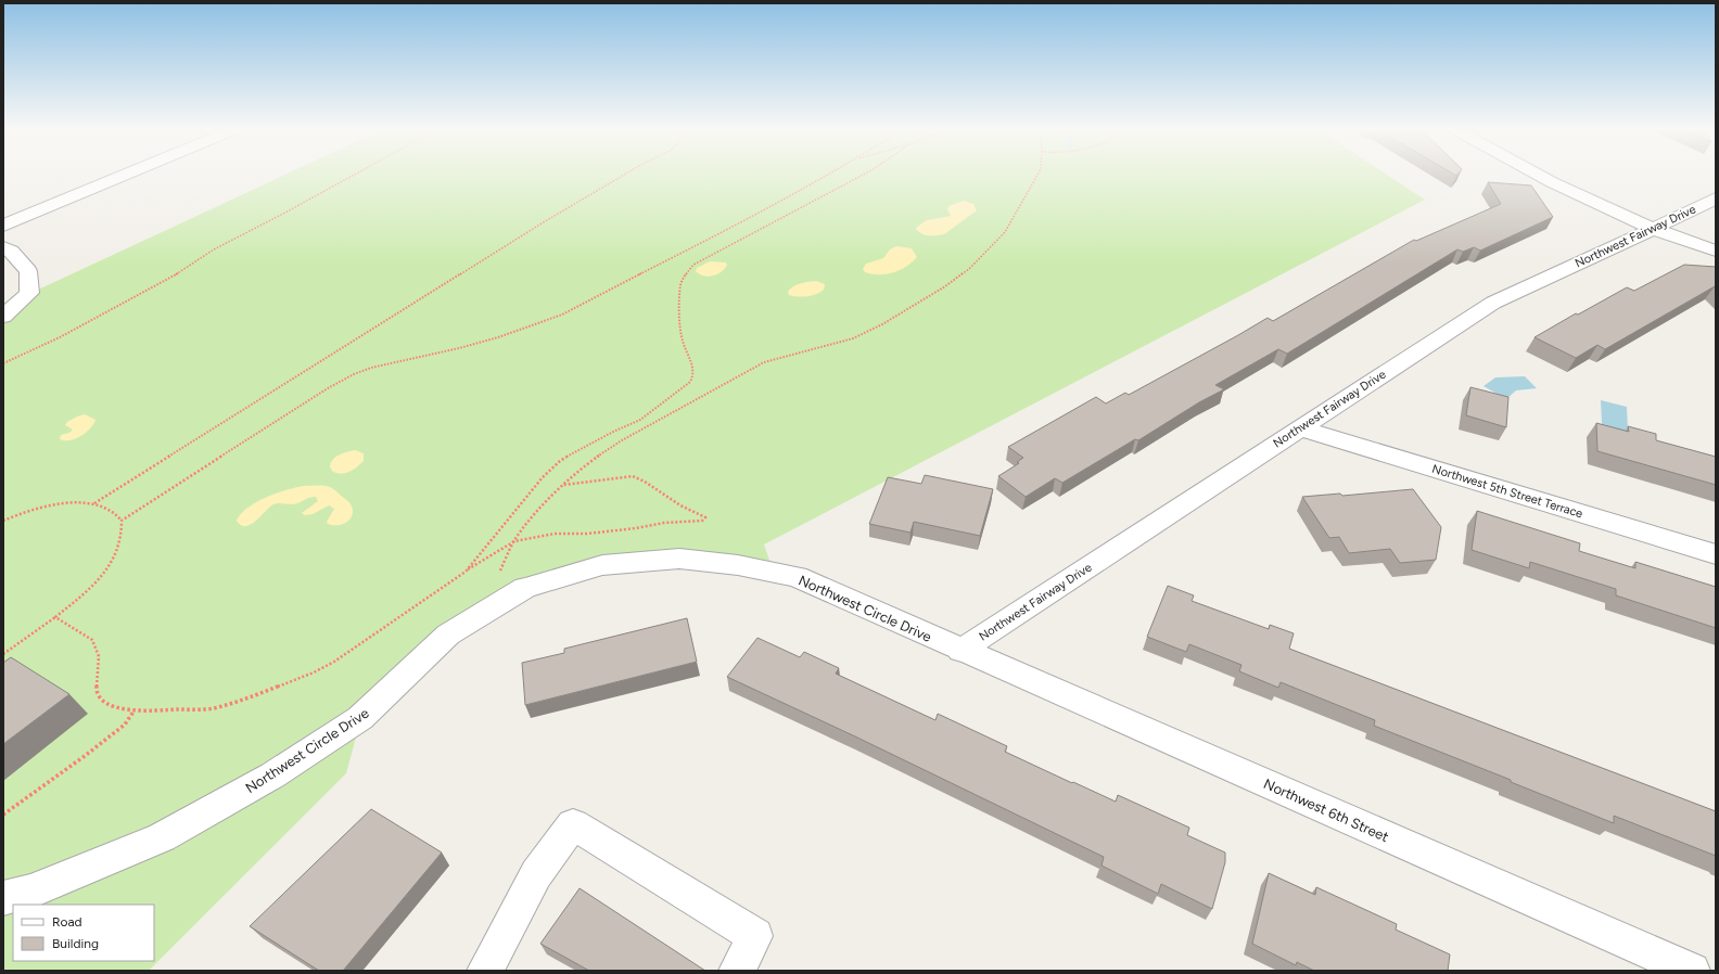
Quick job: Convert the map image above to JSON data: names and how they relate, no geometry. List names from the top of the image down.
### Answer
{
  "streets": {
    "street": [
      "Northwest Fairway Drive",
      "Northwest 5th Street Terrace",
      "Northwest Circle Drive",
      "Northwest 6th Street"
    ]
  },
  "crossings": [
    ["Northwest Fairway Drive", "Northwest 5th Street Terrace"],
    ["Northwest Fairway Drive", "Northwest Circle Drive"],
    ["Northwest Fairway Drive", "Northwest 6th Street"],
    ["Northwest Circle Drive", "Northwest 6th Street"]
  ],
  "legend": ["Road", "Building"]
}
